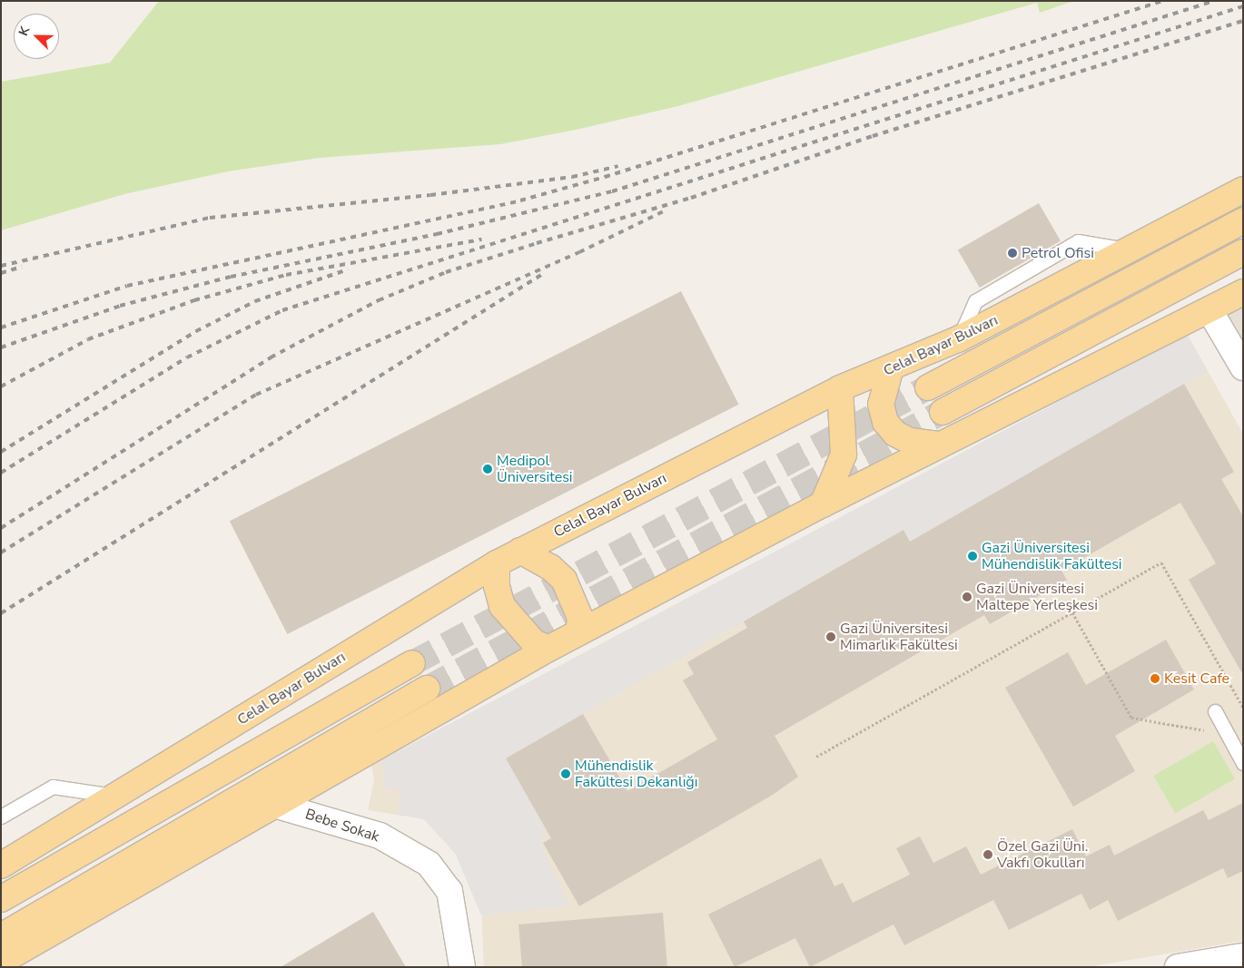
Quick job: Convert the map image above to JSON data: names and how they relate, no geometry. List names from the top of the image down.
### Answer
{
  "streets": {
    "main road": ["Celal Bayar Bulvarı"],
    "street": ["Bebe Sokak"]
  },
  "places": [
    "Petrol Ofisi",
    "Medipol Üniversitesi",
    "Gazi Üniversitesi Mühendislik Fakültesi",
    "Gazi Üniversitesi Maltepe Yerleşkesi",
    "Gazi Üniversitesi Mimarlık Fakültesi",
    "Kesit Cafe",
    "Mühendislik Fakültesi Dekanlığı",
    "Özel Gazi Üni. Vakfı Okulları"
  ],
  "north": "top left"
}
